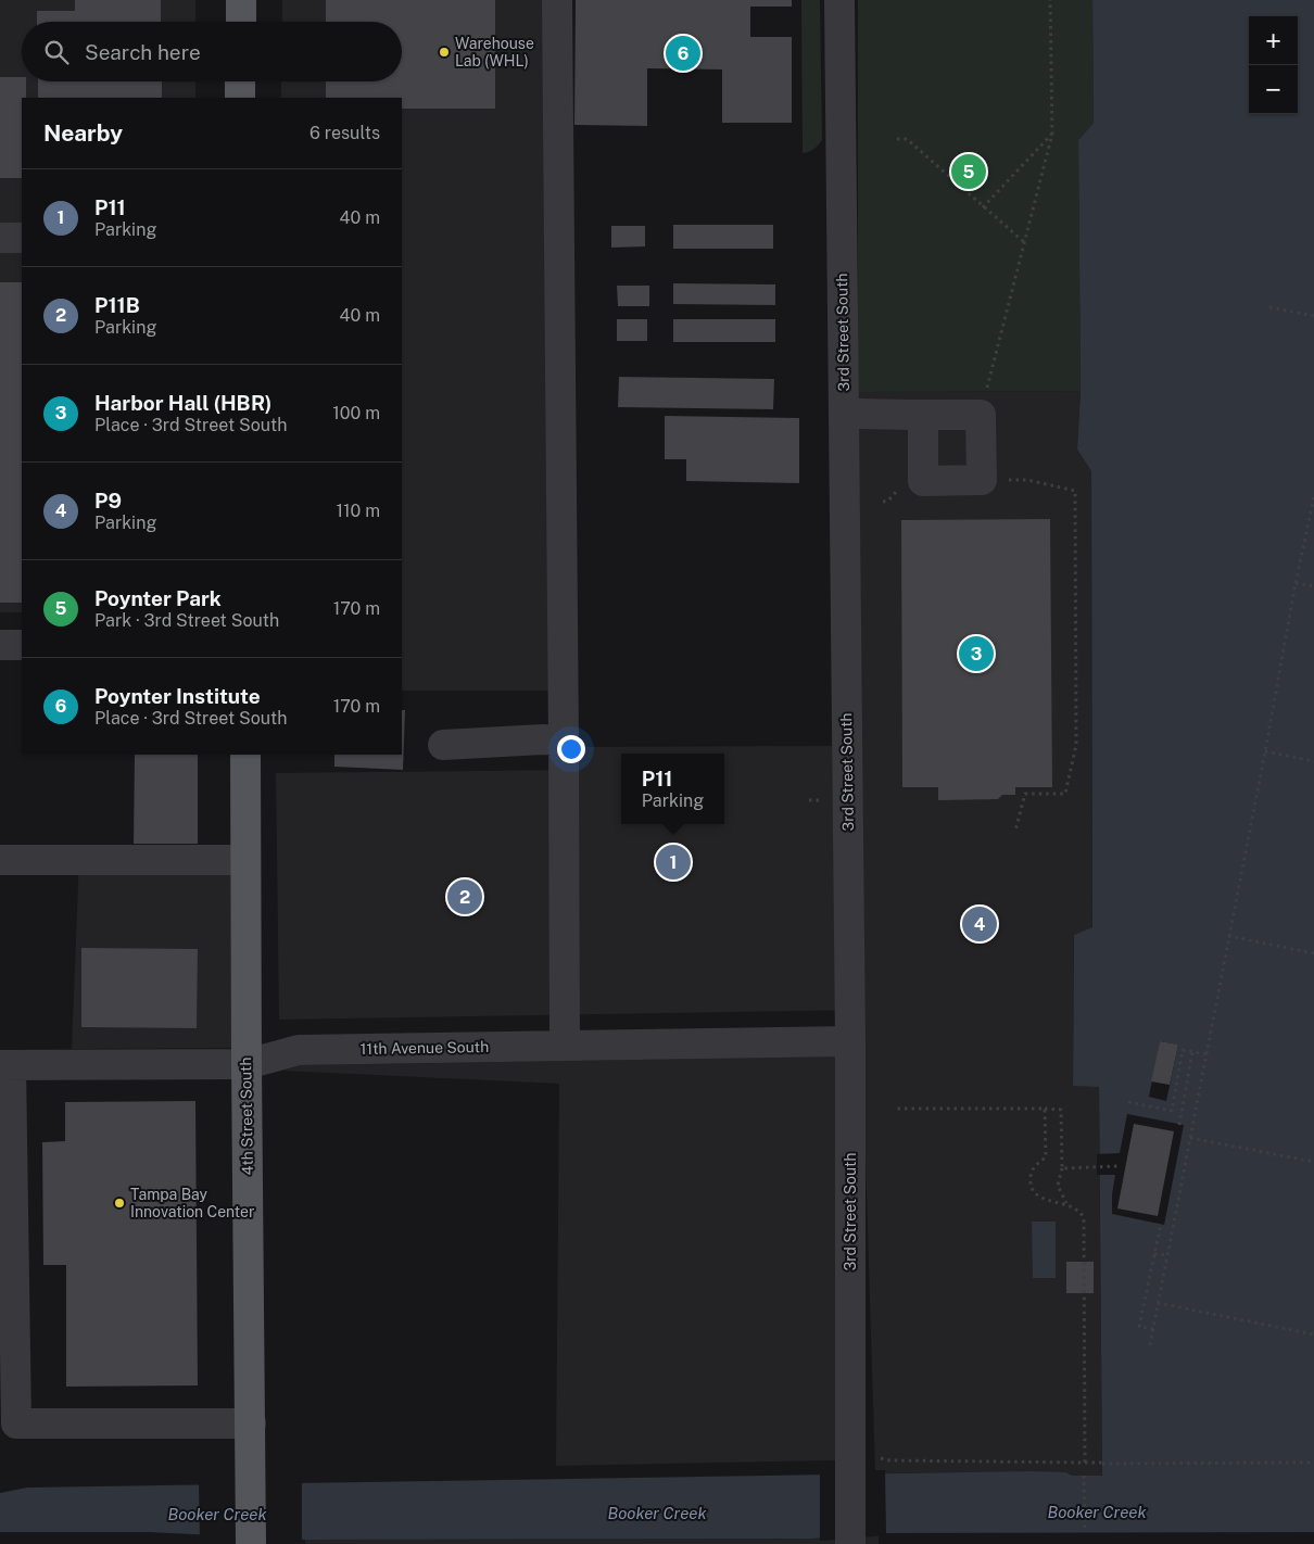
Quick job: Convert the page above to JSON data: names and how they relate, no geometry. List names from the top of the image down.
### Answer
{
  "streets": {
    "main road": ["4th Street South"],
    "street": ["3rd Street South", "11th Avenue South"]
  },
  "crossings": [
    ["3rd Street South", "11th Avenue South"],
    ["11th Avenue South", "4th Street South"]
  ],
  "water": ["Booker Creek"],
  "places": ["Warehouse Lab (WHL)", "Tampa Bay Innovation Center"],
  "page": {
    "map_buttons": ["+", "−"],
    "search": "Search here",
    "pins": [
      "6",
      "5",
      "3",
      "1",
      "2",
      "4"
    ],
    "heading": ["Nearby", "6 results"],
    "list": [
      {
        "mark": "1",
        "name": "P11",
        "note": "Parking",
        "value": "40 m"
      },
      {
        "mark": "2",
        "name": "P11B",
        "note": "Parking",
        "value": "40 m"
      },
      {
        "mark": "3",
        "name": "Harbor Hall (HBR)",
        "note": "Place · 3rd Street South",
        "value": "100 m"
      },
      {
        "mark": "4",
        "name": "P9",
        "note": "Parking",
        "value": "110 m"
      },
      {
        "mark": "5",
        "name": "Poynter Park",
        "note": "Park · 3rd Street South",
        "value": "170 m"
      },
      {
        "mark": "6",
        "name": "Poynter Institute",
        "note": "Place · 3rd Street South",
        "value": "170 m"
      }
    ],
    "popup": ["P11", "Parking"]
  }
}
